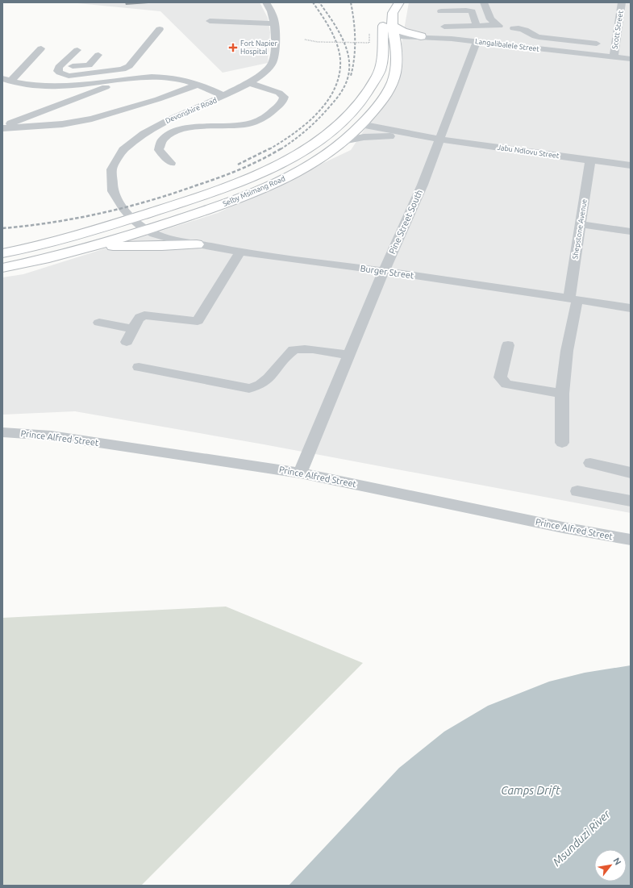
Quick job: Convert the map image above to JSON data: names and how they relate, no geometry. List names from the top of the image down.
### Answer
{
  "streets": {
    "main road": ["Selby Msimang Road"],
    "street": [
      "Scott Street",
      "Langalibalele Street",
      "Devonshire Road",
      "Jabu Ndlovu Street",
      "Pine Street South",
      "Shepstone Avenue",
      "Burger Street",
      "Prince Alfred Street"
    ]
  },
  "crossings": [
    ["Scott Street", "Langalibalele Street"],
    ["Langalibalele Street", "Pine Street South"],
    ["Devonshire Road", "Selby Msimang Road"],
    ["Devonshire Road", "Burger Street"],
    ["Jabu Ndlovu Street", "Selby Msimang Road"],
    ["Jabu Ndlovu Street", "Pine Street South"],
    ["Jabu Ndlovu Street", "Shepstone Avenue"],
    ["Selby Msimang Road", "Burger Street"],
    ["Pine Street South", "Burger Street"],
    ["Pine Street South", "Prince Alfred Street"],
    ["Shepstone Avenue", "Burger Street"]
  ],
  "water": ["Camps Drift", "Msunduzi River"],
  "places": {
    "health": ["Fort Napier Hospital"]
  },
  "north": "top right"
}
